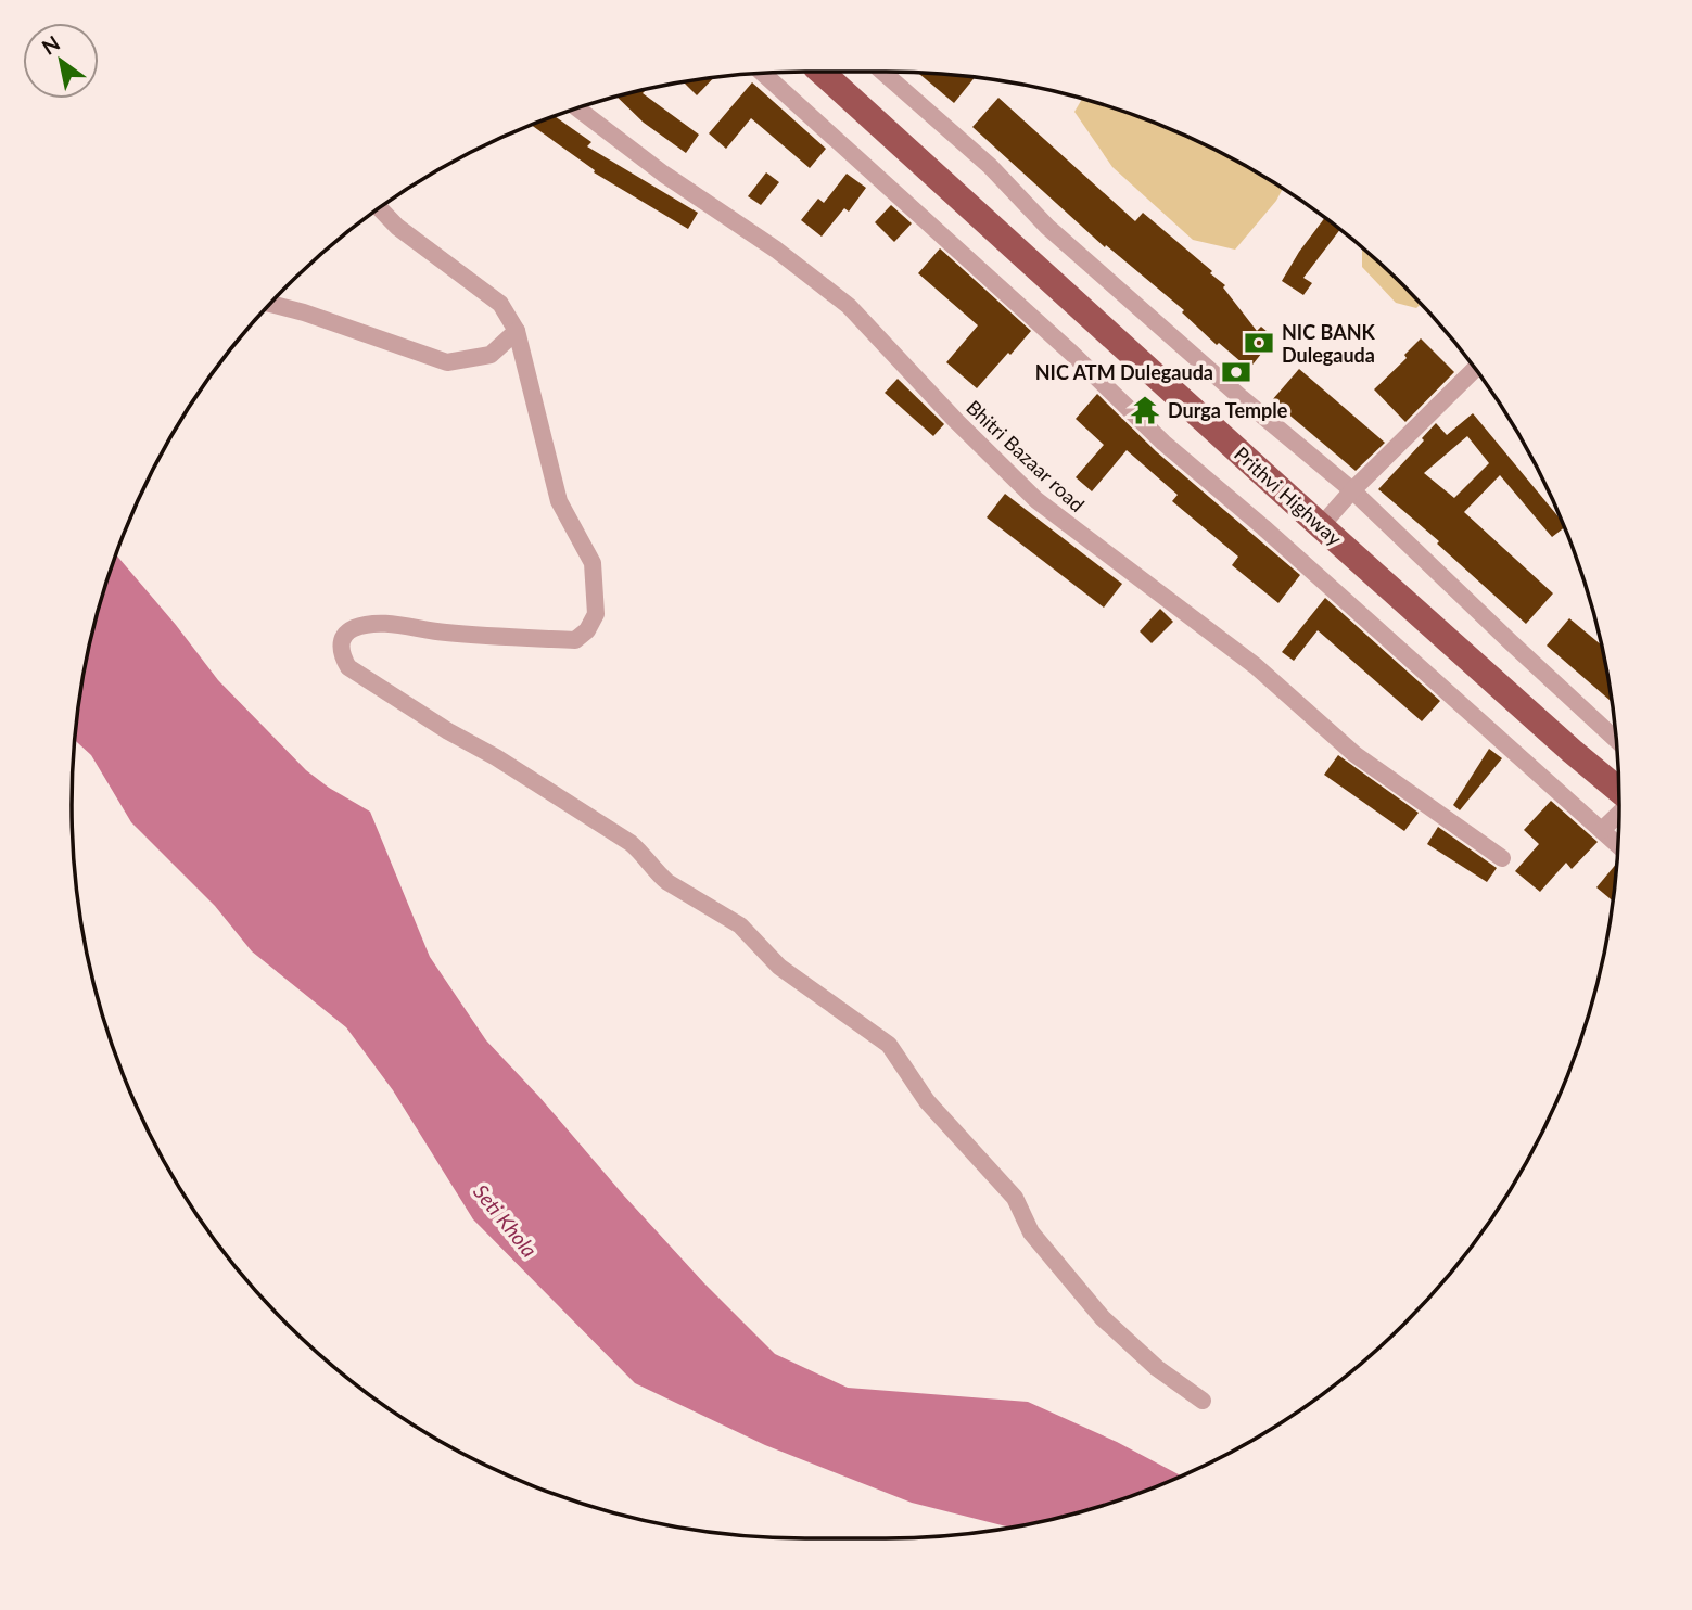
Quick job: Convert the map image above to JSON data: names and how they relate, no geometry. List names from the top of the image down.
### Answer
{
  "streets": {
    "highway": ["Prithvi Highway"],
    "street": ["Bhitri Bazaar road"]
  },
  "water": ["Seti Khola"],
  "places": {
    "bank": ["NIC BANK Dulegauda", "NIC ATM Dulegauda"],
    "temple": ["Durga Temple"]
  },
  "north": "top left"
}
